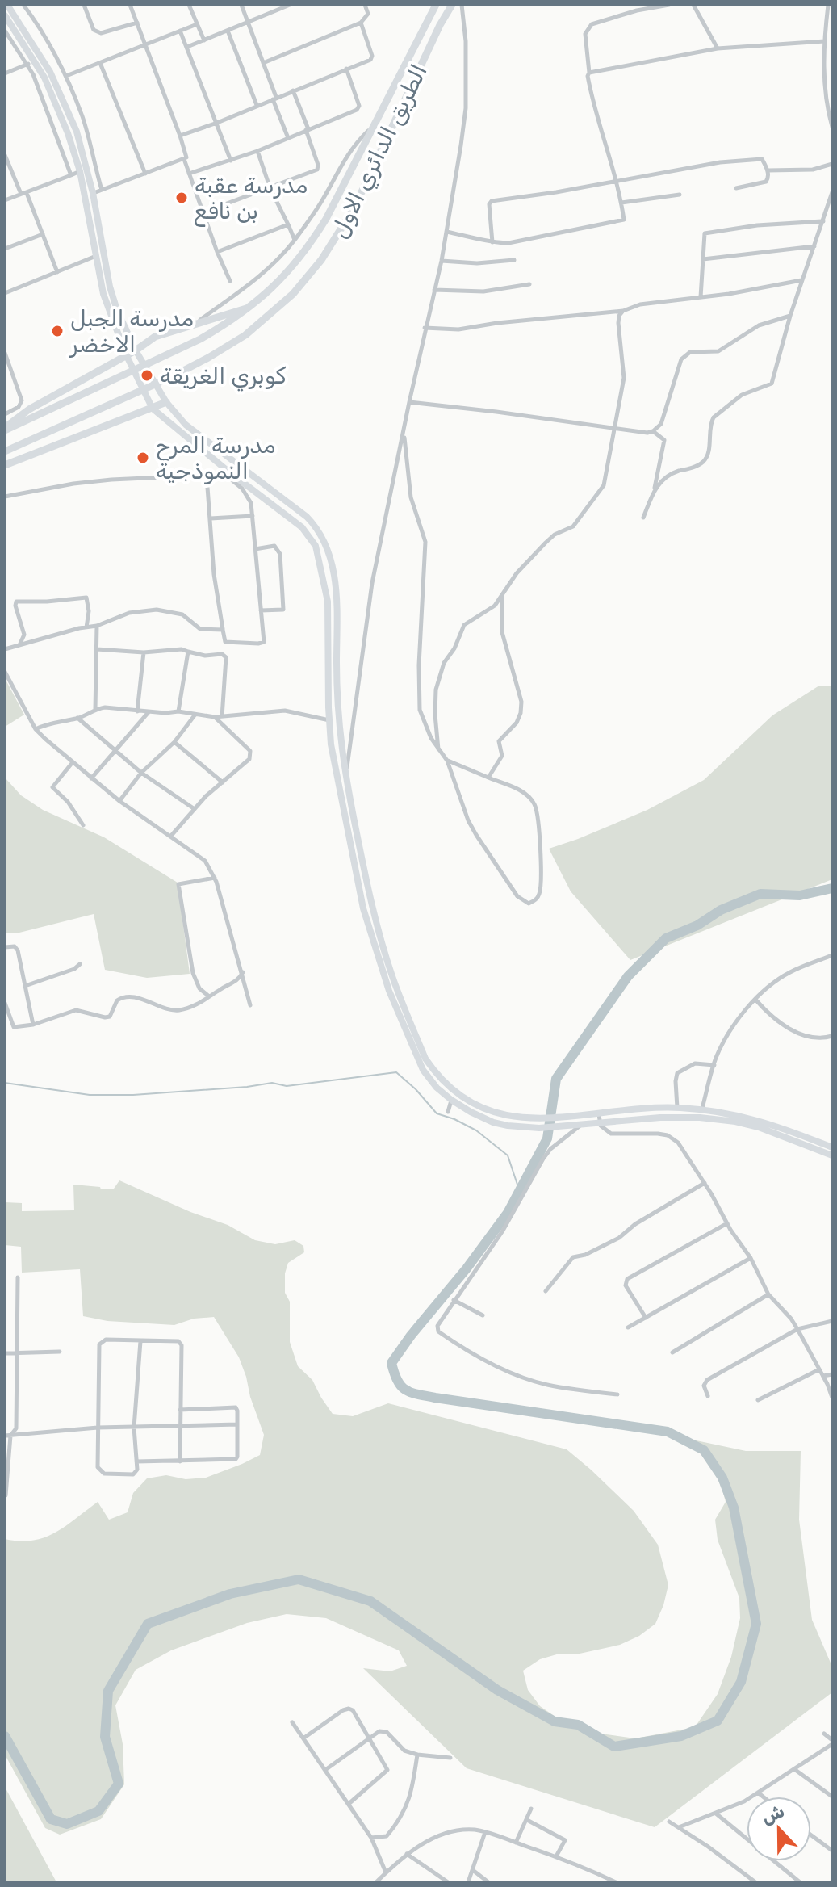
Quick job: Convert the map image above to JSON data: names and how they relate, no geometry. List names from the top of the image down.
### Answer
{
  "streets": {
    "main road": ["الطريق الدائري الاول"]
  },
  "places": [
    "مدرسة عقبة بن نافع",
    "مدرسة الجبل الاخضر",
    "كوبري الغريقة",
    "مدرسة المرح النموذجية"
  ],
  "north": "top"
}
